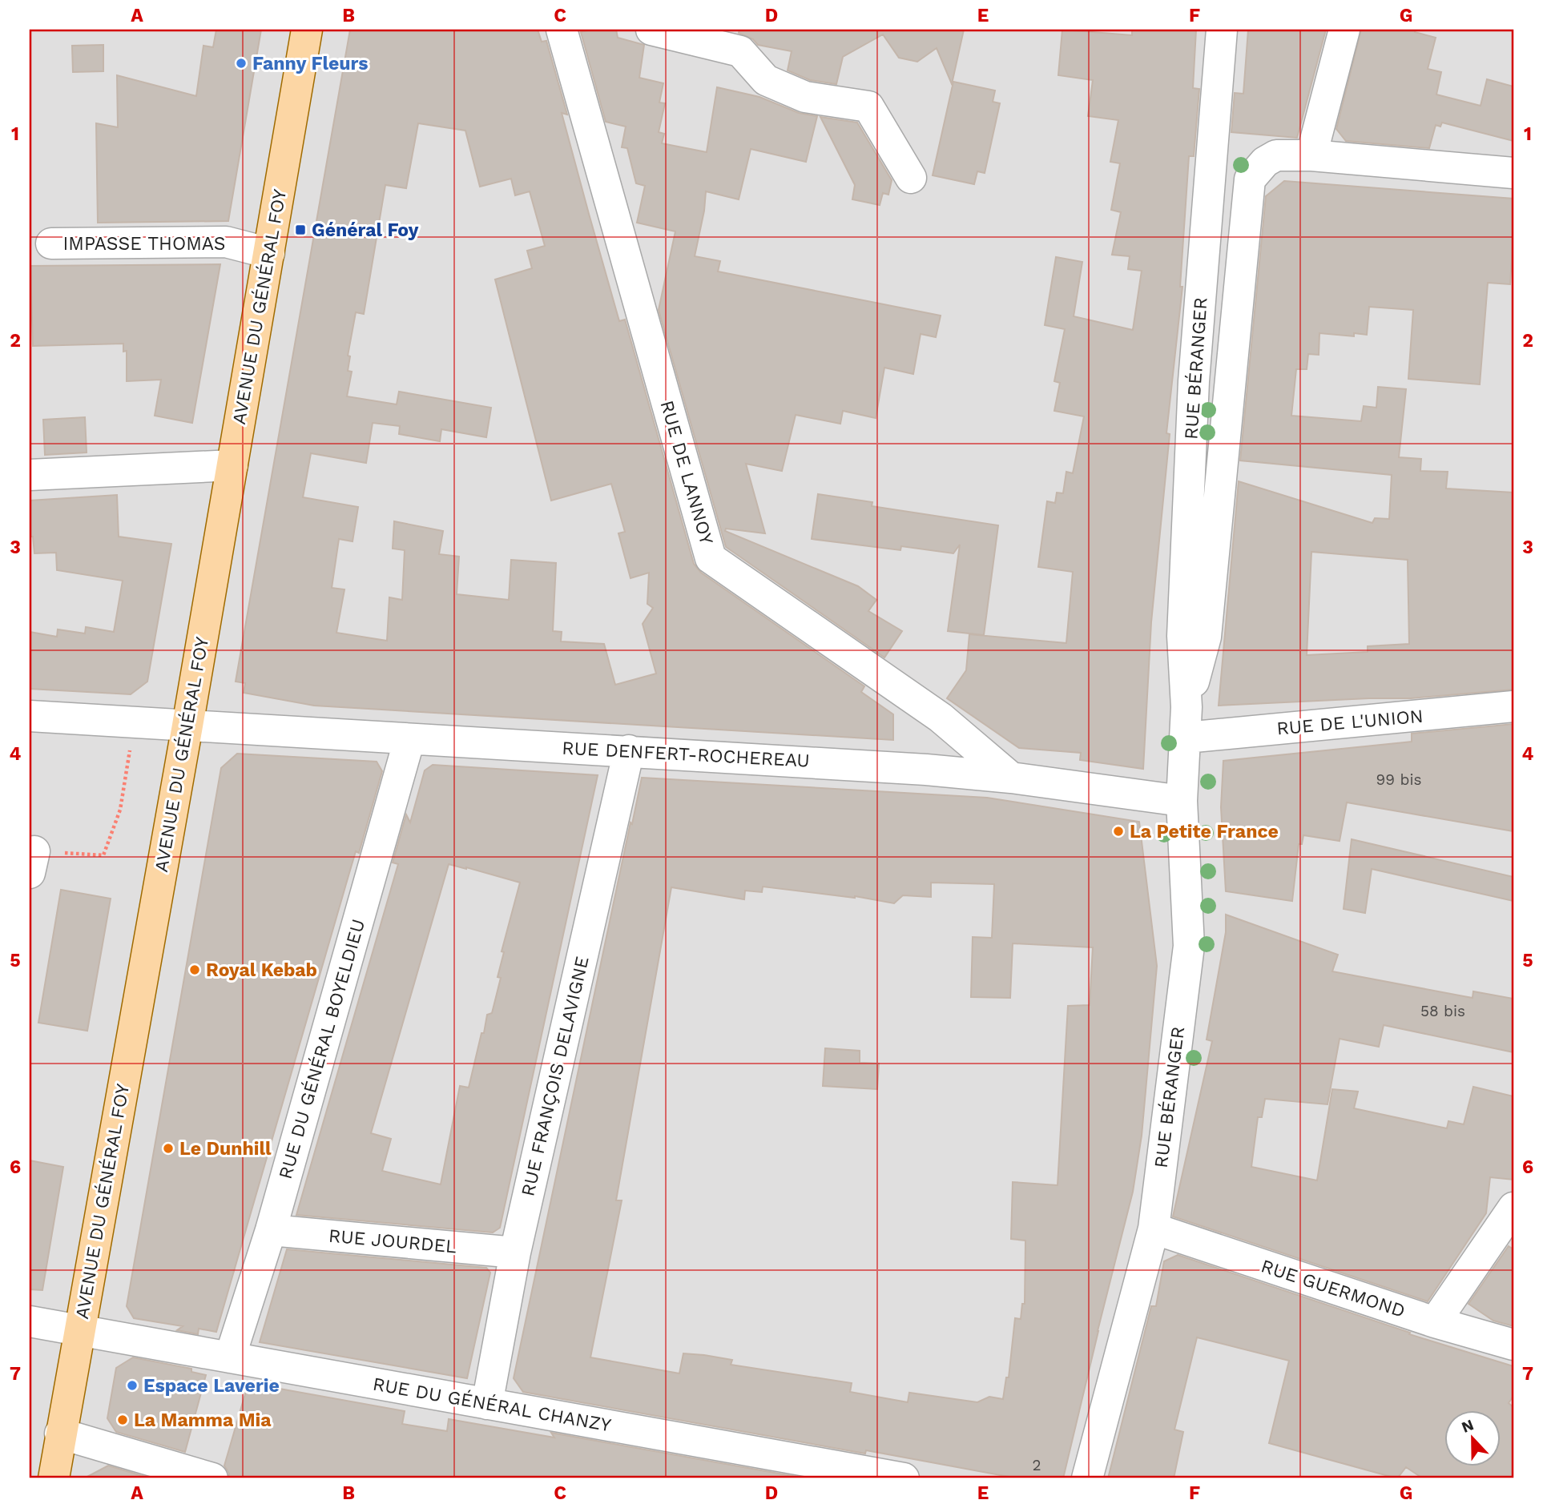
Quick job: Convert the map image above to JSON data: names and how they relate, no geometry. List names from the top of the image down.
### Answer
{
  "streets": {
    "main road": ["AVENUE DU GÉNÉRAL FOY"],
    "street": [
      "IMPASSE THOMAS",
      "RUE BÉRANGER",
      "RUE DE LANNOY",
      "RUE DE L'UNION",
      "RUE DENFERT-ROCHEREAU",
      "RUE DU GÉNÉRAL BOYELDIEU",
      "RUE FRANÇOIS DELAVIGNE",
      "RUE JOURDEL",
      "RUE GUERMOND",
      "RUE DU GÉNÉRAL CHANZY"
    ]
  },
  "crossings": [
    ["IMPASSE THOMAS", "AVENUE DU GÉNÉRAL FOY"],
    ["AVENUE DU GÉNÉRAL FOY", "RUE DENFERT-ROCHEREAU"],
    ["AVENUE DU GÉNÉRAL FOY", "RUE DU GÉNÉRAL CHANZY"],
    ["RUE BÉRANGER", "RUE DE L'UNION"],
    ["RUE BÉRANGER", "RUE DENFERT-ROCHEREAU"],
    ["RUE BÉRANGER", "RUE GUERMOND"],
    ["RUE DE LANNOY", "RUE DENFERT-ROCHEREAU"],
    ["RUE DENFERT-ROCHEREAU", "RUE DU GÉNÉRAL BOYELDIEU"],
    ["RUE DENFERT-ROCHEREAU", "RUE FRANÇOIS DELAVIGNE"],
    ["RUE DU GÉNÉRAL BOYELDIEU", "RUE JOURDEL"],
    ["RUE DU GÉNÉRAL BOYELDIEU", "RUE DU GÉNÉRAL CHANZY"],
    ["RUE FRANÇOIS DELAVIGNE", "RUE JOURDEL"],
    ["RUE FRANÇOIS DELAVIGNE", "RUE DU GÉNÉRAL CHANZY"]
  ],
  "places": {
    "other": [
      "Fanny Fleurs",
      "La Petite France",
      "Royal Kebab",
      "Le Dunhill",
      "Espace Laverie",
      "La Mamma Mia"
    ],
    "transit": ["Général Foy"]
  },
  "house_numbers": ["99 bis", "58 bis", "2"],
  "north": "top",
  "grid": {
    "columns": [
      "A",
      "B",
      "C",
      "D",
      "E",
      "F",
      "G"
    ],
    "rows": [
      "1",
      "2",
      "3",
      "4",
      "5",
      "6",
      "7"
    ]
  }
}
